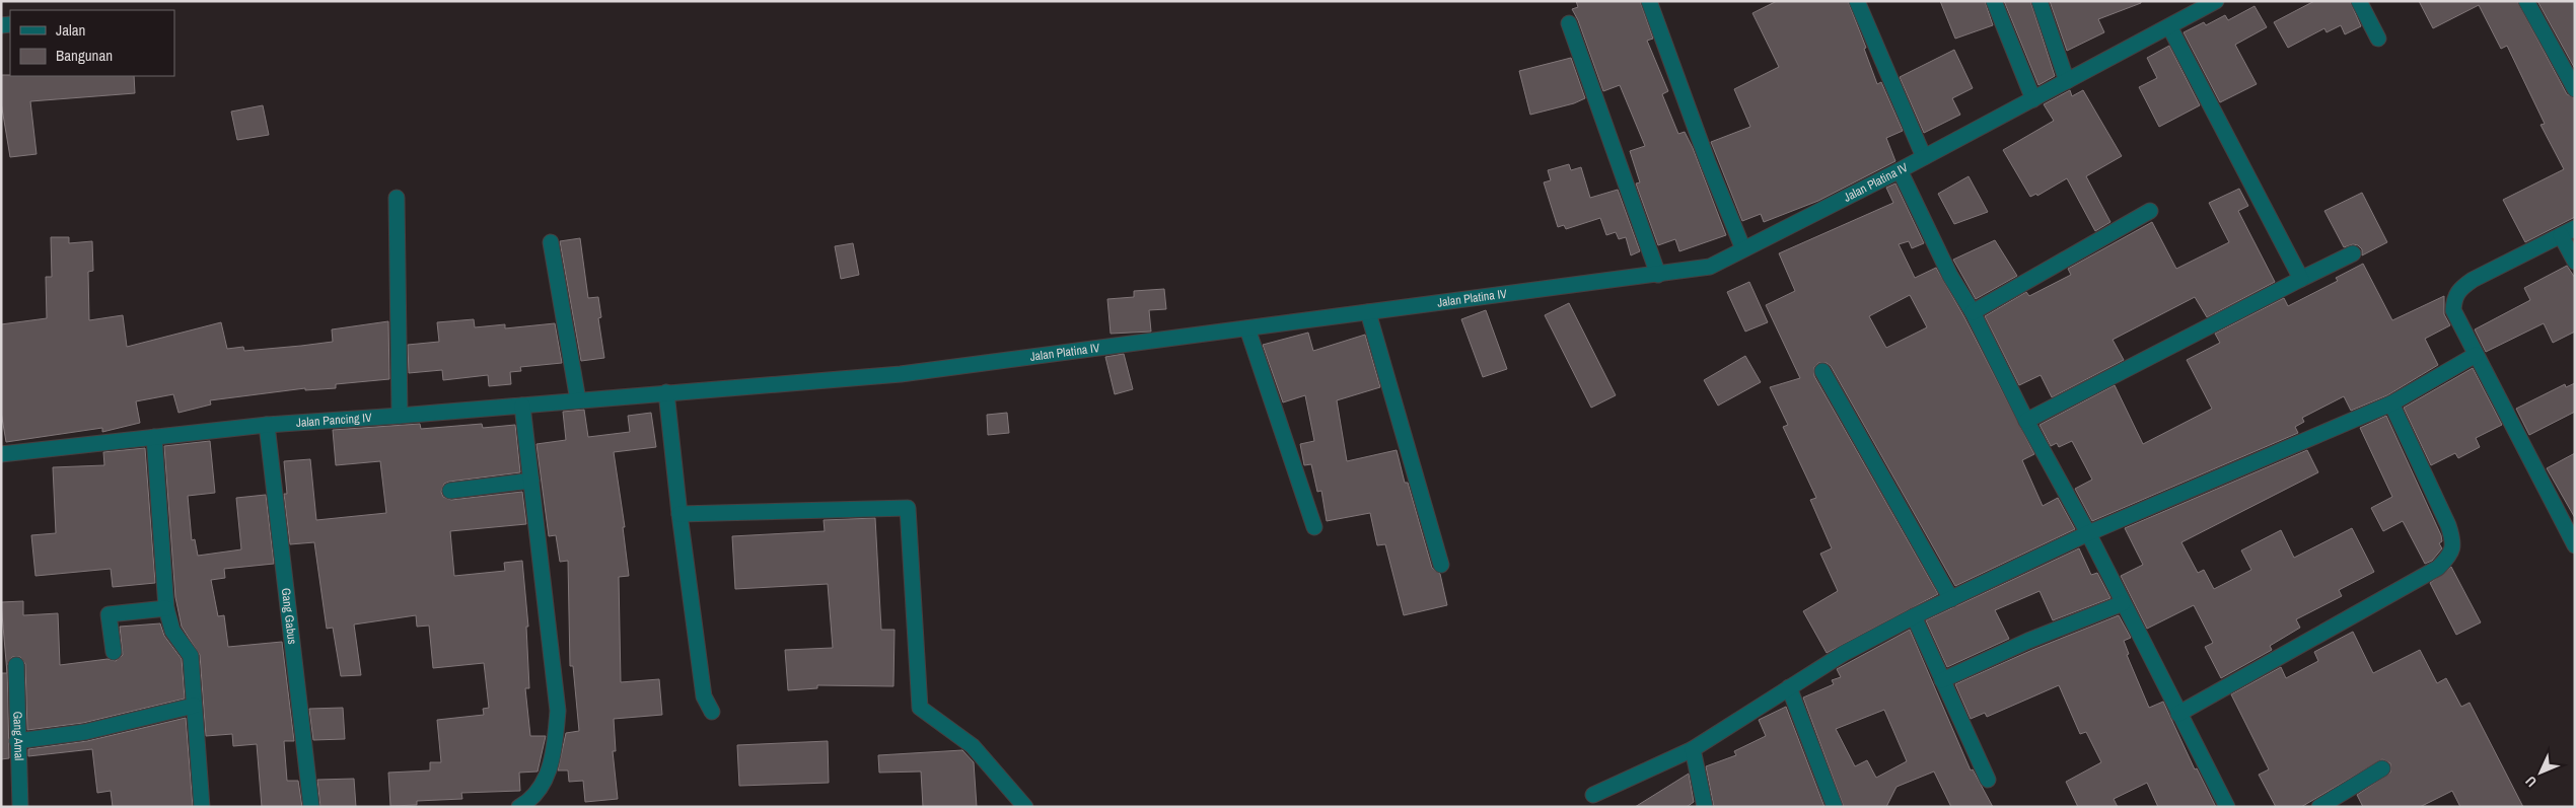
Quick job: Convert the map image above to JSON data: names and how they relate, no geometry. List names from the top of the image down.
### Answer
{
  "streets": {
    "street": [
      "Jalan Platina IV",
      "Jalan Pancing IV",
      "Gang Gabus",
      "Gang Amal"
    ]
  },
  "crossings": [
    ["Jalan Platina IV", "Jalan Pancing IV"],
    ["Jalan Pancing IV", "Gang Gabus"]
  ],
  "legend": ["Jalan", "Bangunan"],
  "north": "bottom left"
}
